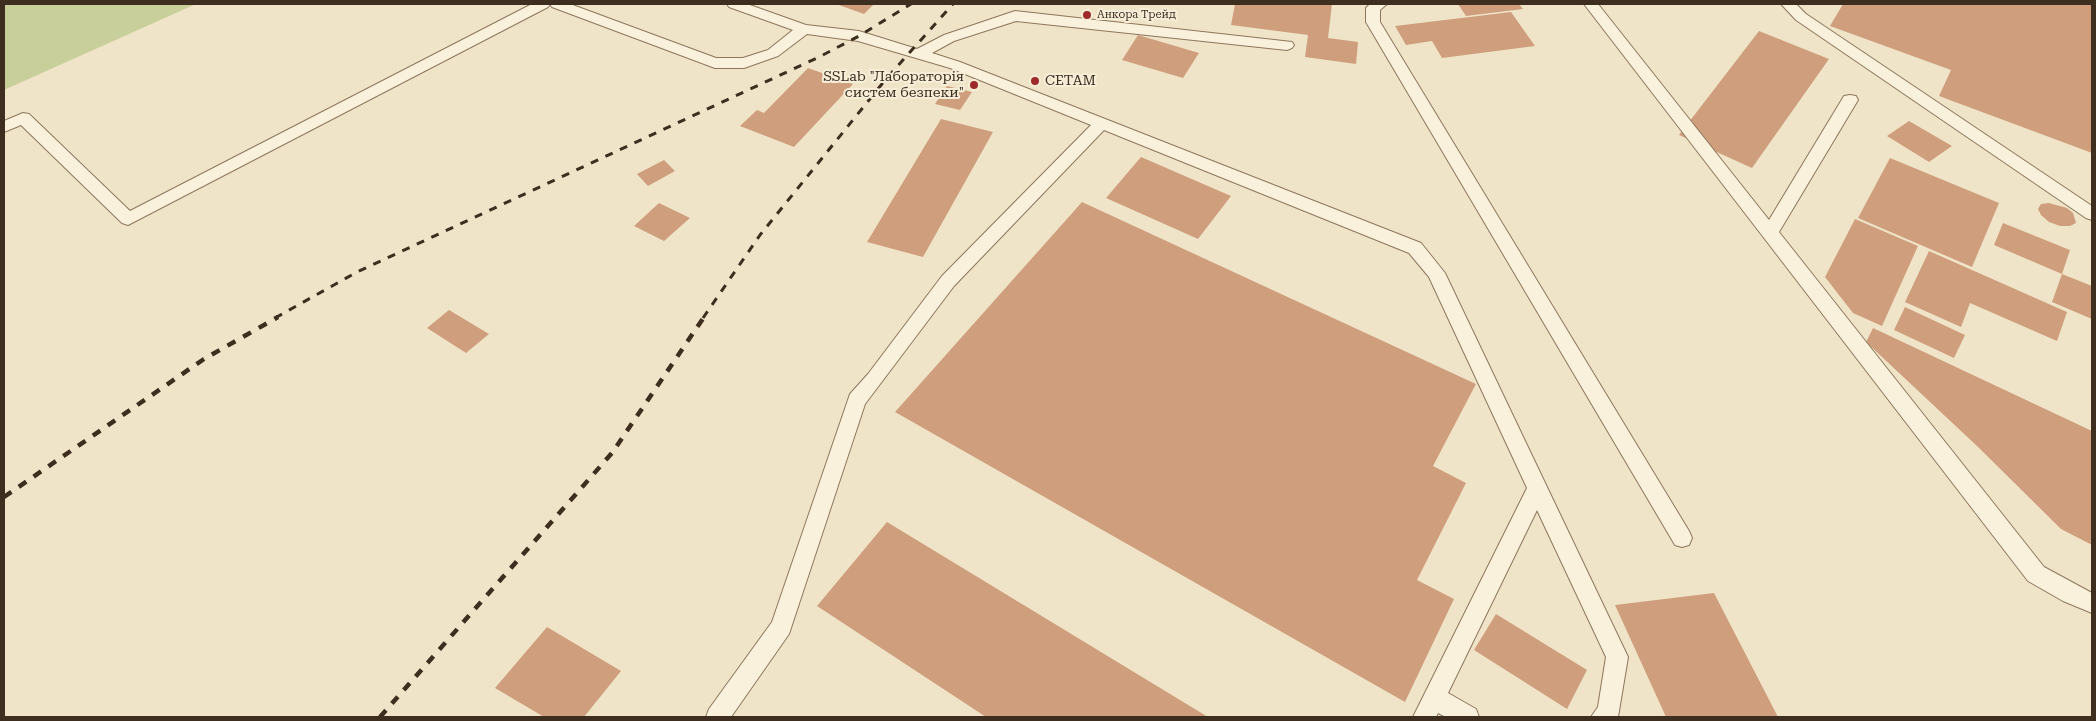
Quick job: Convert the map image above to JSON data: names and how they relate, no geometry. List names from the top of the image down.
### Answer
{
  "places": ["Анкора Трейд", "СЕТАМ", "SSLab \"Лабораторія систем безпеки\""]
}
